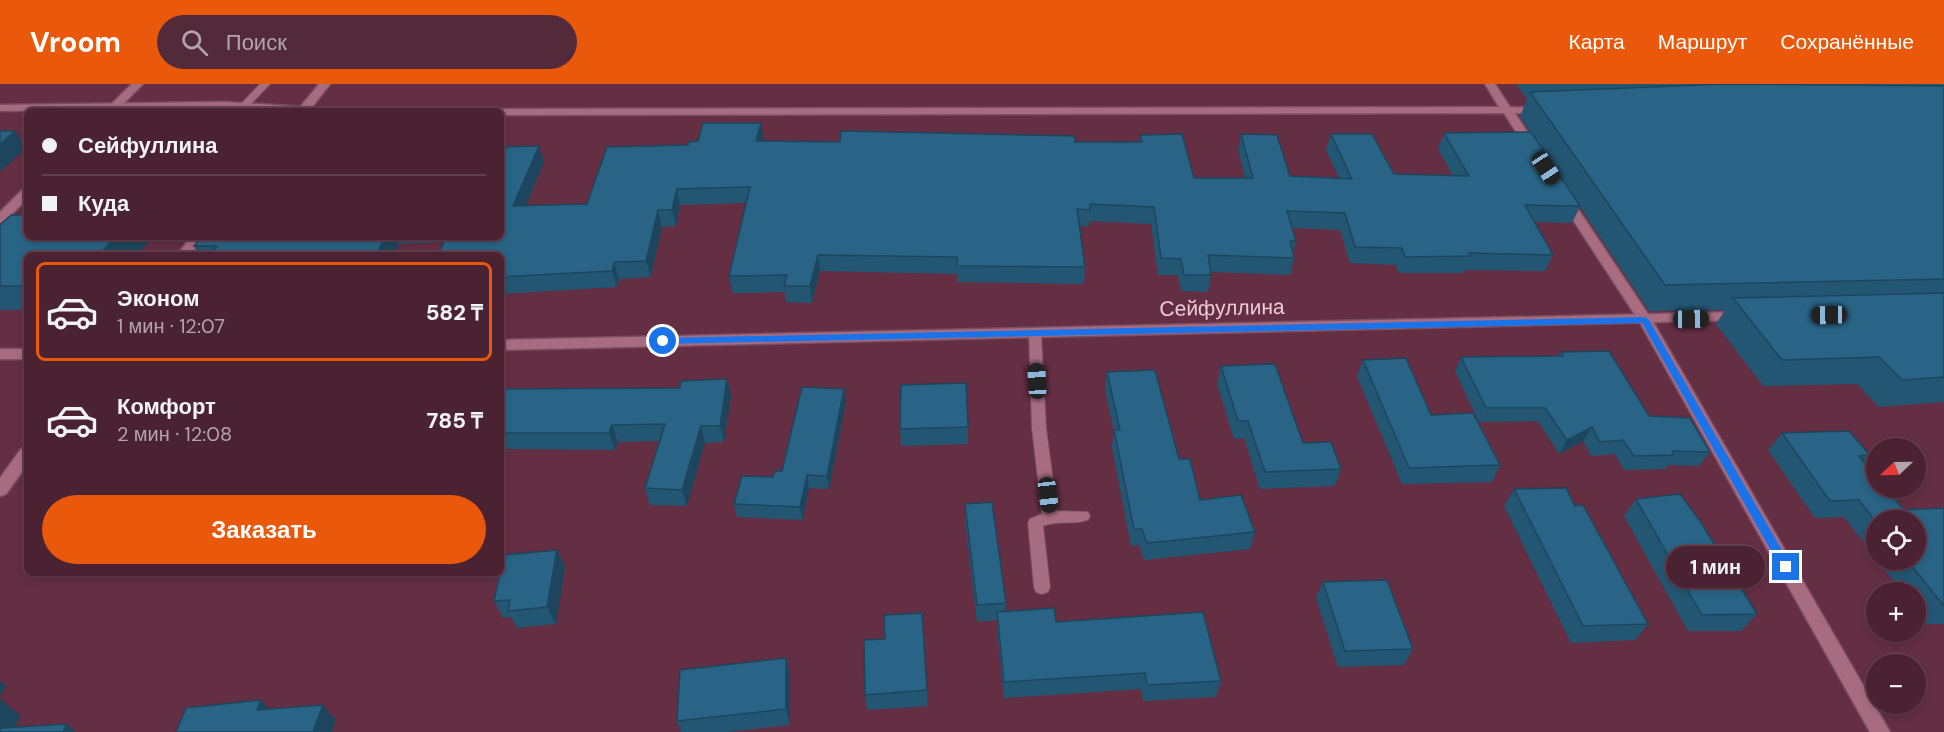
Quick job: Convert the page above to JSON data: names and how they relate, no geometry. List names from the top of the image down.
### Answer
{
  "streets": {
    "street": ["Сейфуллина"]
  },
  "north": "left",
  "page": {
    "header": "Vroom",
    "search": "Поиск",
    "nav": ["Карта", "Маршрут", "Сохранённые"],
    "banner": ["Сейфуллина", "Куда"],
    "list": [
      {
        "name": "Эконом",
        "note": "1 мин · 12:07",
        "value": "582 ₸"
      },
      {
        "name": "Комфорт",
        "note": "2 мин · 12:08",
        "value": "785 ₸"
      }
    ],
    "map_buttons": ["+", "−"],
    "buttons": "Заказать",
    "bubble": "1 мин"
  }
}
